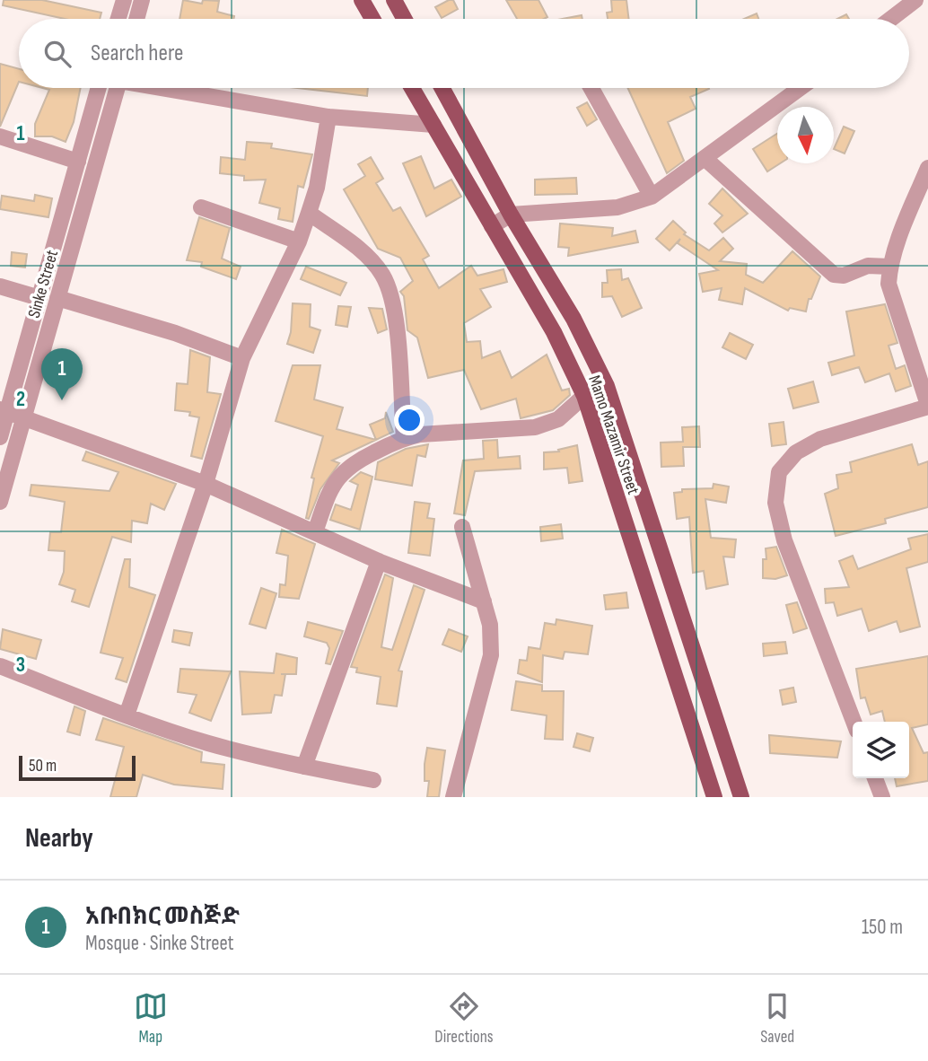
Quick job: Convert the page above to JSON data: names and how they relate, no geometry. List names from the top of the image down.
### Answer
{
  "streets": {
    "main road": ["Mamo Mazamir Street"],
    "street": ["Sinke Street"]
  },
  "scale_bar": "50 m",
  "north": "bottom",
  "page": {
    "search": "Search here",
    "pins": "1",
    "scale": "50 m",
    "heading": "Nearby",
    "list": [
      {
        "mark": "1",
        "name": "አቡበክር መስጅድ",
        "note": "Mosque · Sinke Street",
        "value": "150 m"
      }
    ],
    "nav": ["Map", "Directions", "Saved"]
  },
  "grid": {
    "rows": ["1", "2", "3"]
  }
}
